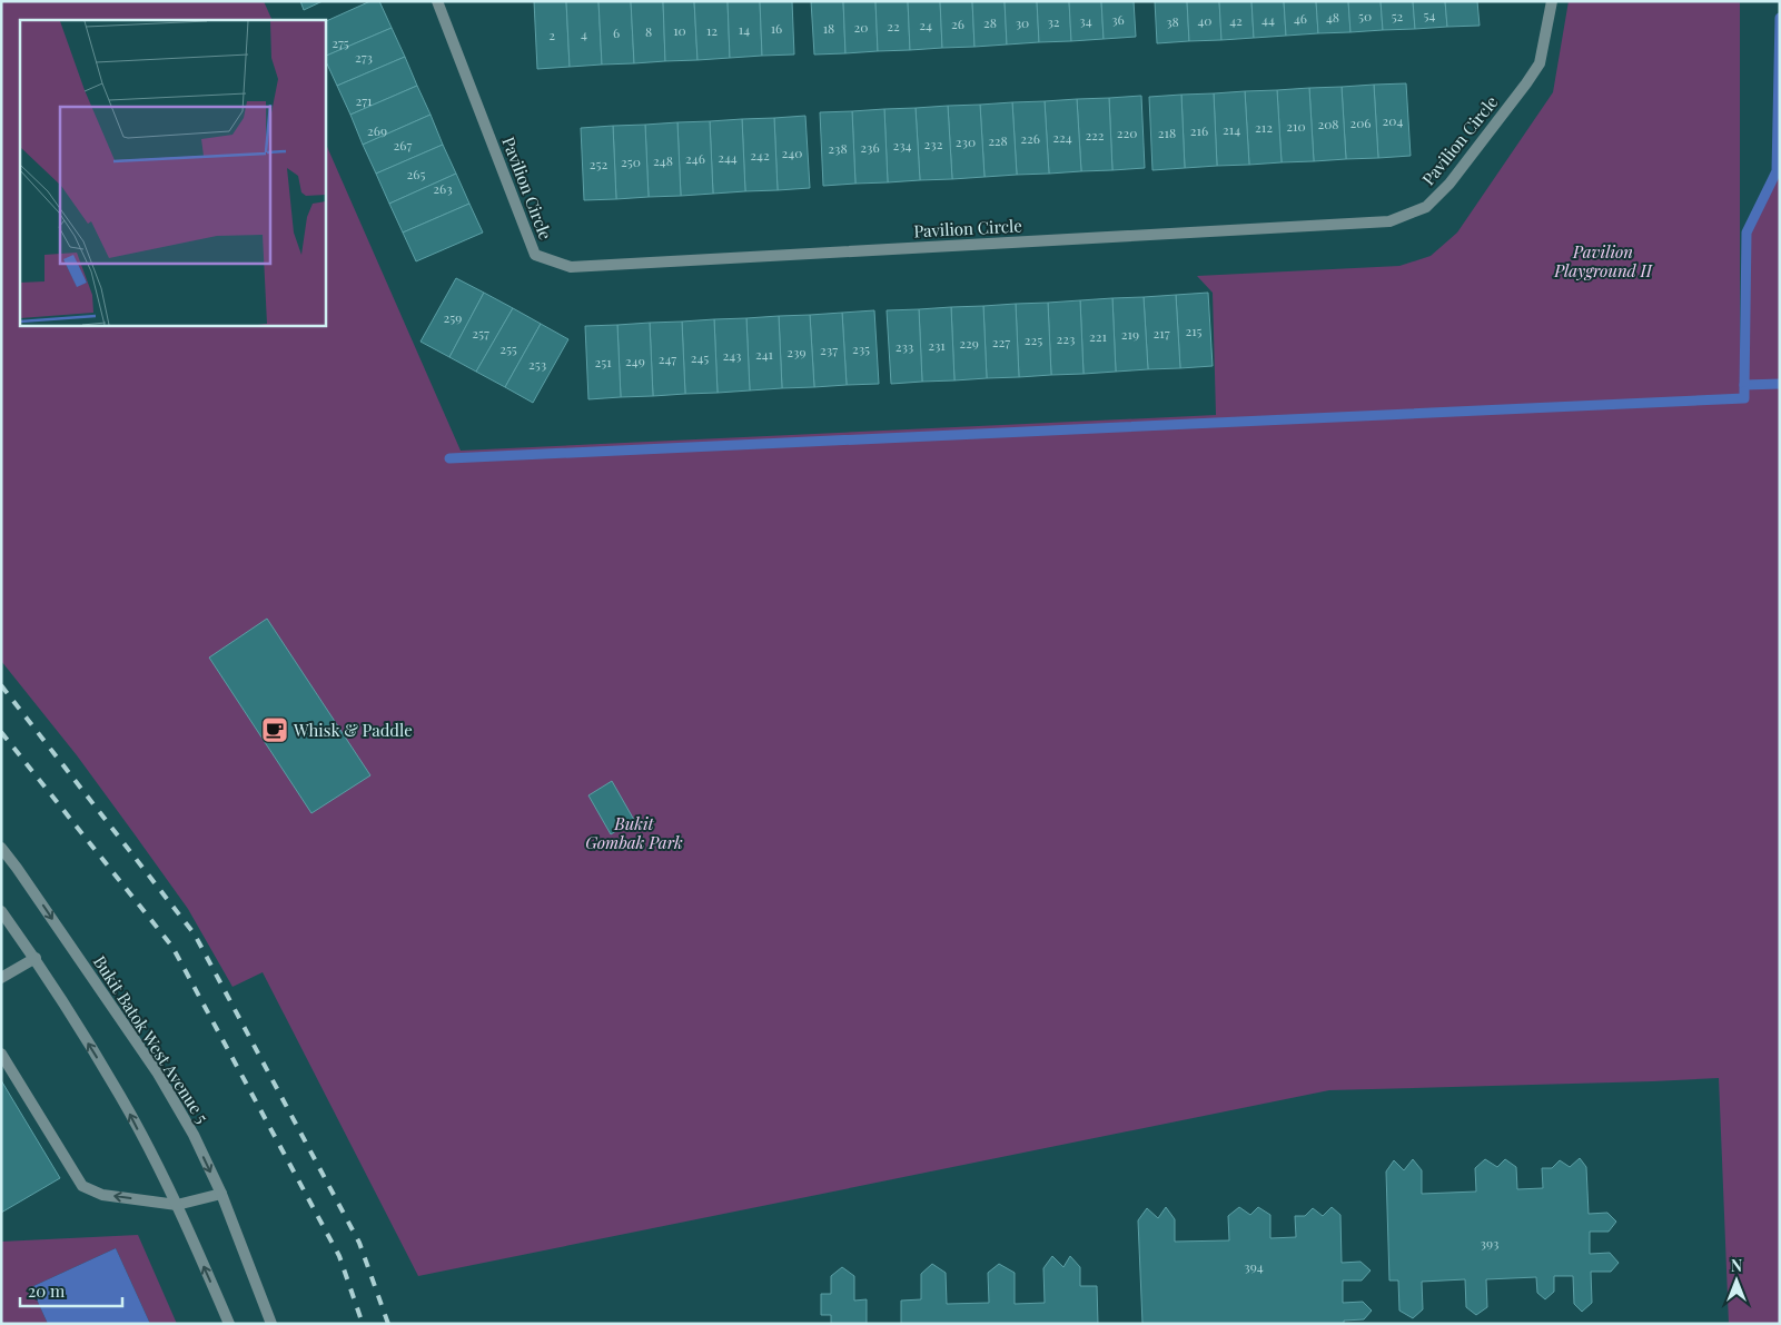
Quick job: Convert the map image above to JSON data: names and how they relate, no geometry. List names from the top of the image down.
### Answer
{
  "streets": {
    "street": ["Pavilion Circle", "Bukit Batok West Avenue 5"]
  },
  "parks": ["Pavilion Playground II", "Bukit Gombak Park"],
  "places": {
    "cafe": ["Whisk & Paddle"]
  },
  "house_numbers": [
    "54",
    "50",
    "52",
    "48",
    "46",
    "36",
    "44",
    "34",
    "40",
    "42",
    "32",
    "38",
    "28",
    "30",
    "26",
    "24",
    "22",
    "20",
    "16",
    "18",
    "14",
    "10",
    "12",
    "8",
    "6",
    "4",
    "2",
    "275",
    "273",
    "271",
    "204",
    "206",
    "208",
    "210",
    "212",
    "214",
    "269",
    "216",
    "220",
    "218",
    "222",
    "224",
    "226",
    "228",
    "230",
    "232",
    "267",
    "234",
    "236",
    "238",
    "240",
    "242",
    "244",
    "246",
    "248",
    "250",
    "252",
    "265",
    "263",
    "259",
    "215",
    "257",
    "217",
    "219",
    "221",
    "223",
    "225",
    "227",
    "229",
    "231",
    "233",
    "255",
    "235",
    "237",
    "239",
    "241",
    "243",
    "245",
    "247",
    "249",
    "251",
    "253",
    "393",
    "394"
  ],
  "scale_bar": "20 m",
  "north": "top"
}
